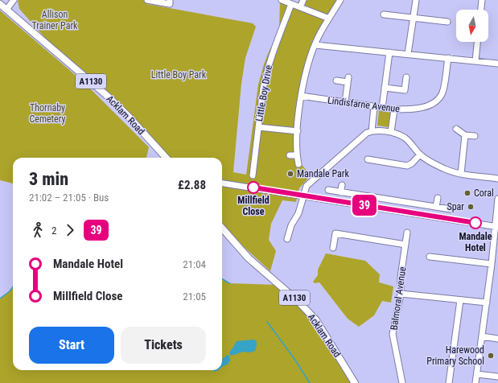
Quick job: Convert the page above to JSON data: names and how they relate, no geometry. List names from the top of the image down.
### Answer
{
  "streets": {
    "main road": ["A1130", "Acklam Road"],
    "street": ["Little Boy Drive", "Lindisfarne Avenue", "Balmoral Avenue"]
  },
  "crossings": [
    ["A1130", "Acklam Road"]
  ],
  "parks": ["Allison Trainer Park", "Little Boy Park", "Thornaby Cemetery"],
  "places": [
    "Mandale Park",
    "Millfield Close",
    "Coral",
    "Spar",
    "Mandale Hotel",
    "Harewood Primary School"
  ],
  "lines": ["bus line 39"],
  "north": "bottom",
  "page": {
    "on_map": "39",
    "heading": ["3 min", "21:02 – 21:05 · Bus", "£2.88"],
    "legs": ["2", "39"],
    "list": [
      {
        "name": "Mandale Hotel",
        "value": "21:04"
      },
      {
        "name": "Millfield Close",
        "value": "21:05"
      }
    ],
    "buttons": ["Start", "Tickets"]
  }
}
